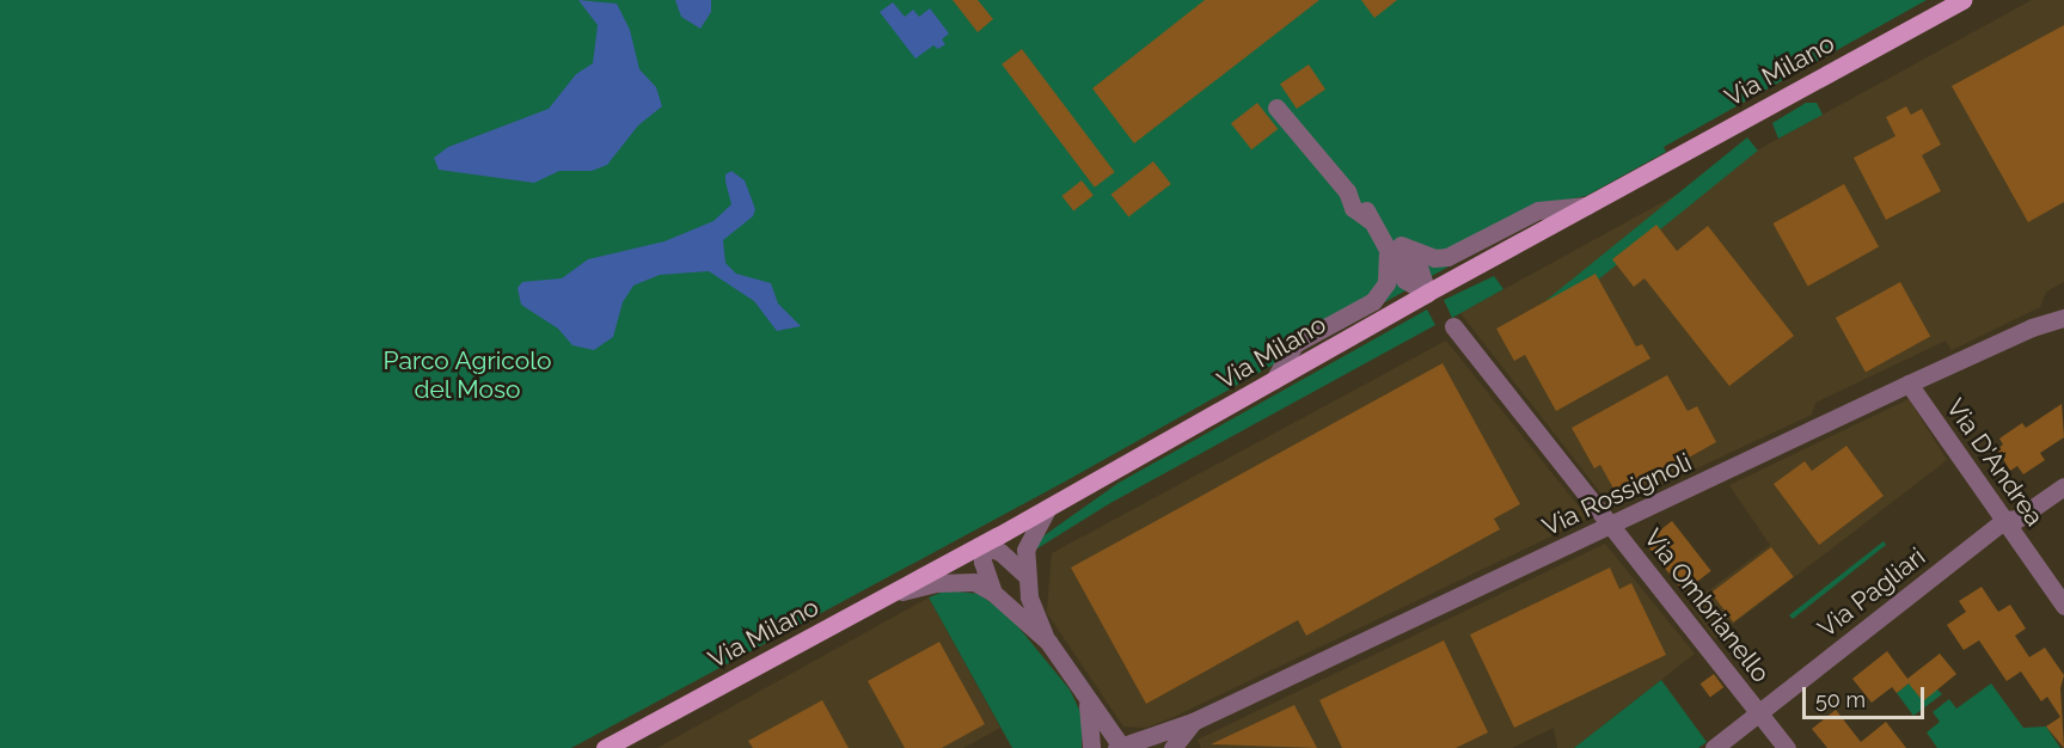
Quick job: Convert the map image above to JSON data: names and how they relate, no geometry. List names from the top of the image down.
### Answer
{
  "streets": {
    "main road": ["Via Milano"],
    "street": [
      "Via D'Andrea",
      "Via Rossignoli",
      "Via Pagliari",
      "Via Ombrianello"
    ]
  },
  "crossings": [
    ["Via Milano", "Via Rossignoli"],
    ["Via D'Andrea", "Via Rossignoli"],
    ["Via D'Andrea", "Via Pagliari"],
    ["Via Rossignoli", "Via Ombrianello"],
    ["Via Pagliari", "Via Ombrianello"]
  ],
  "parks": ["Parco Agricolo del Moso"],
  "scale_bar": "50 m"
}
